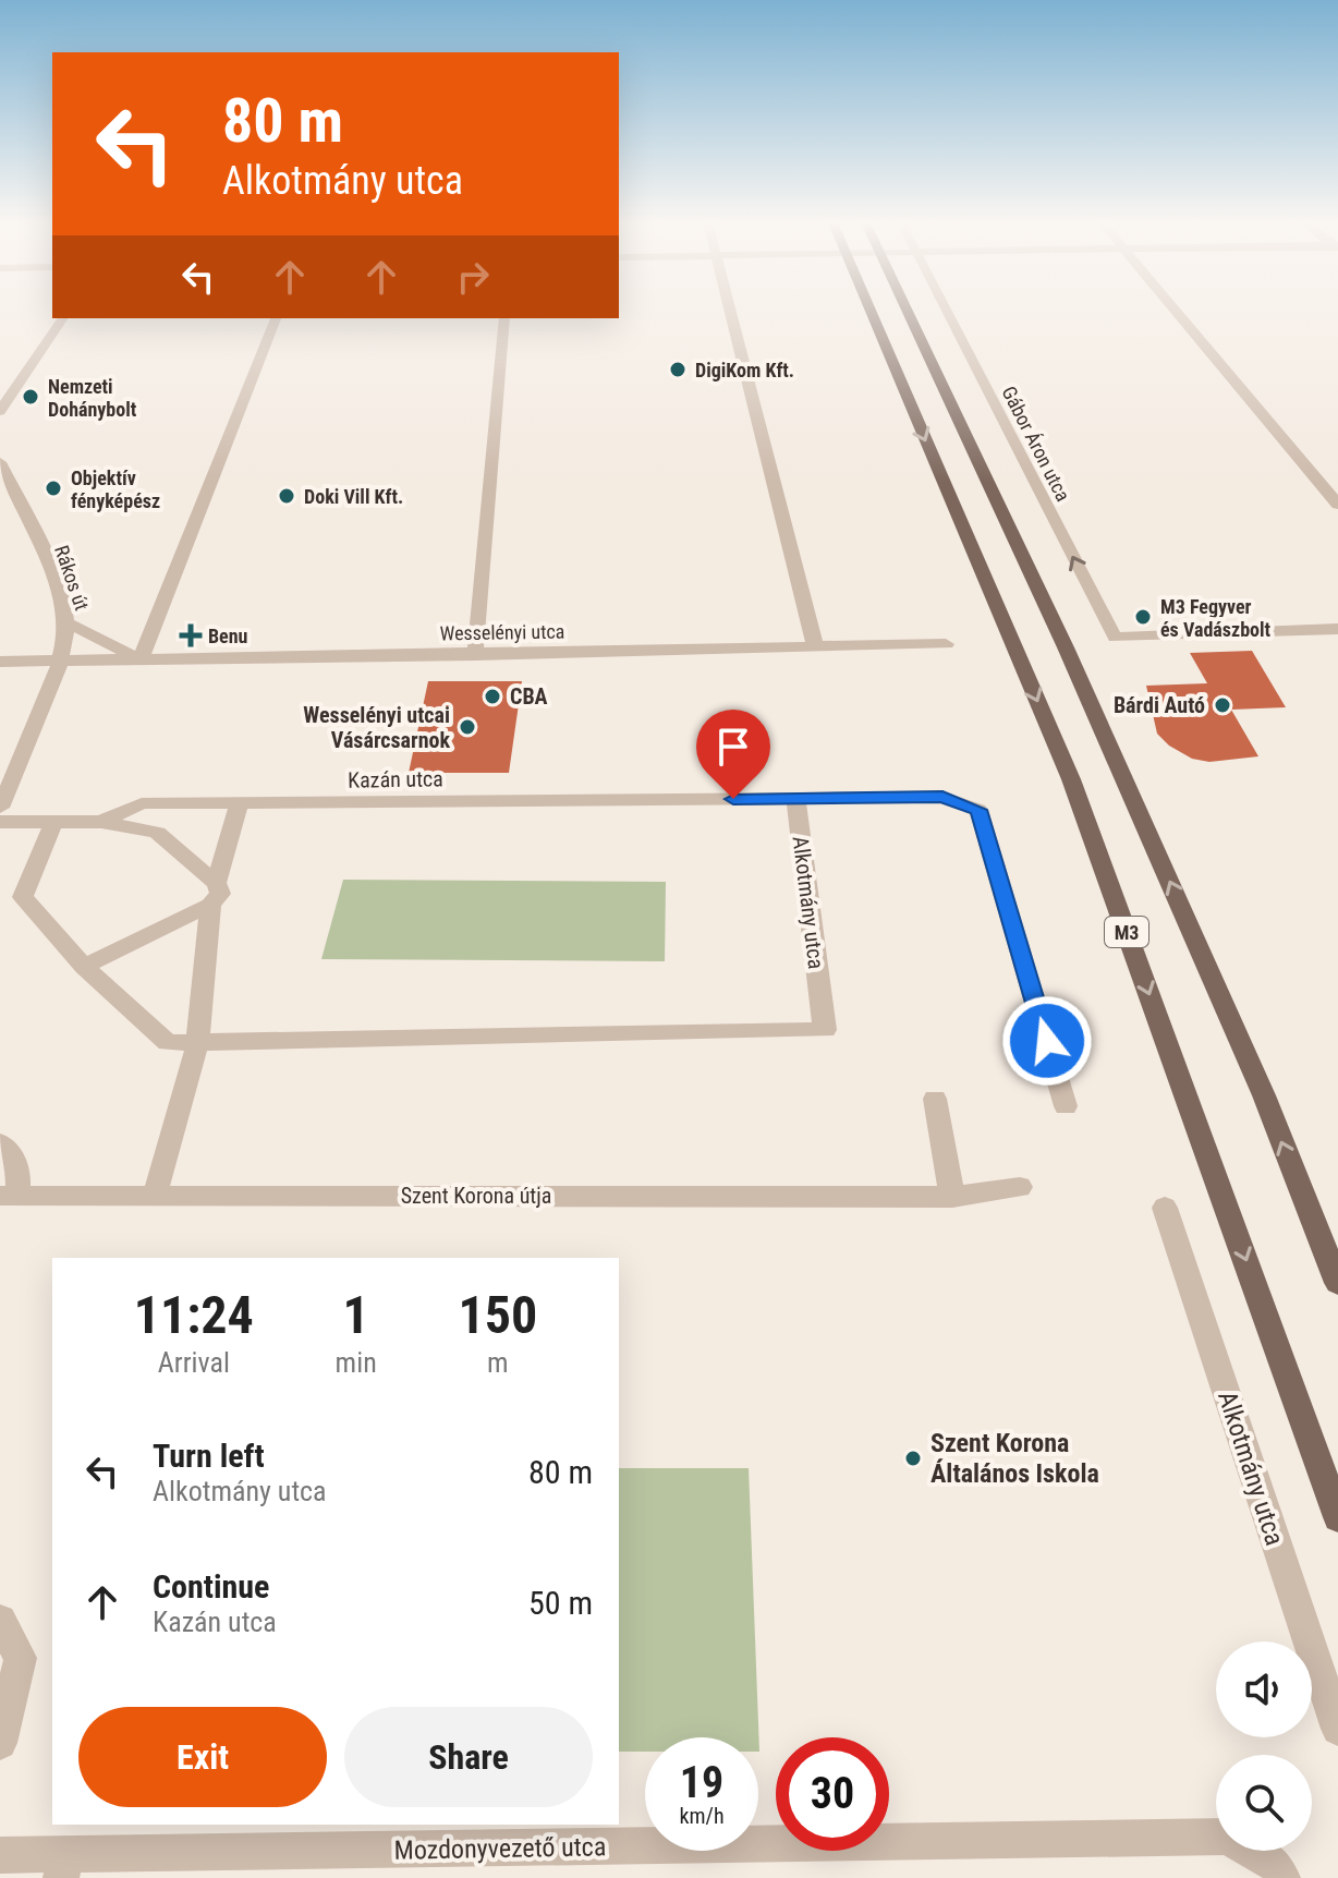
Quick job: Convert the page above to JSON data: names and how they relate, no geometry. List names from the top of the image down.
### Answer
{
  "streets": {
    "main road": ["M3"],
    "street": [
      "Gábor Áron utca",
      "Rákos út",
      "Wesselényi utca",
      "Kazán utca",
      "Alkotmány utca",
      "Szent Korona útja",
      "Mozdonyvezető utca"
    ]
  },
  "crossings": [
    ["Rákos út", "Wesselényi utca"],
    ["Kazán utca", "Alkotmány utca"]
  ],
  "one_way": ["Gábor Áron utca"],
  "places": {
    "other": [
      "DigiKom Kft.",
      "Nemzeti Dohánybolt",
      "Objektív fényképész",
      "Doki Vill Kft.",
      "M3 Fegyver és Vadászbolt",
      "CBA",
      "Bárdi Autó",
      "Wesselényi utcai Vásárcsarnok",
      "Szent Korona Általános Iskola"
    ],
    "health": ["Benu"]
  },
  "page": {
    "turn": ["80 m", "Alkotmány utca"],
    "eta": [
      "11:24",
      "Arrival",
      "1",
      "min",
      "150",
      "m"
    ],
    "list": [
      {
        "name": "Turn left",
        "note": "Alkotmány utca",
        "value": "80 m"
      },
      {
        "name": "Continue",
        "note": "Kazán utca",
        "value": "50 m"
      }
    ],
    "buttons": ["Exit", "Share"],
    "speed": "19 km/h",
    "limit": "30"
  }
}
